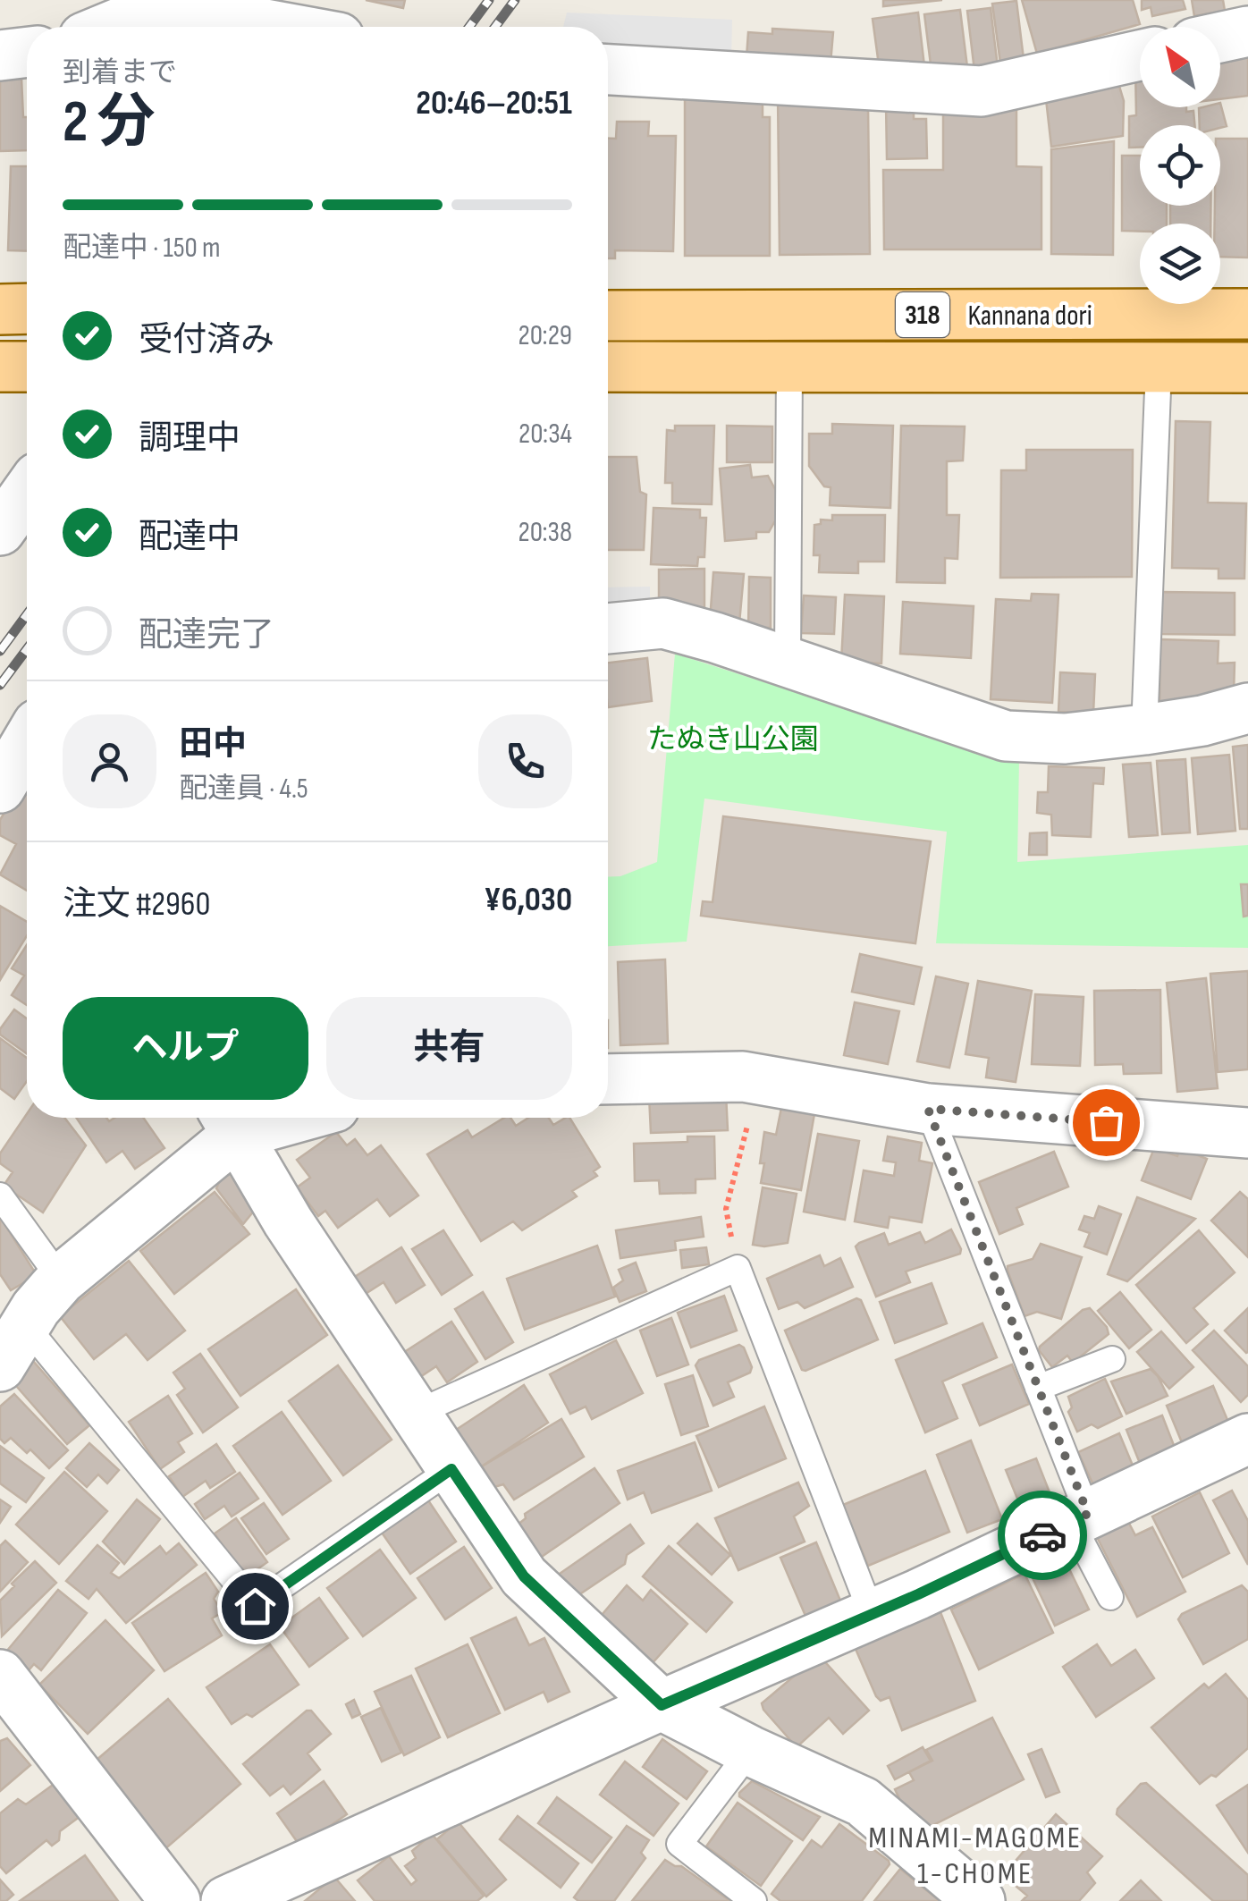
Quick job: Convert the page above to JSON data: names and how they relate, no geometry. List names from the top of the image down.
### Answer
{
  "streets": {
    "main road": ["318", "Kannana dori"]
  },
  "districts": ["MINAMI-MAGOME 1-CHOME"],
  "parks": ["たぬき山公園"],
  "north": "top left",
  "page": {
    "heading": ["2 分", "到着まで", "20:46–20:51"],
    "panel": [
      "田中",
      "配達員 · 4.5",
      "注文 #2960",
      "¥6,030"
    ],
    "bar": "配達中 · 150 m",
    "list": [
      ["受付済み", "20:29"],
      ["調理中", "20:34"],
      ["配達中", "20:38"],
      "配達完了"
    ],
    "buttons": ["ヘルプ", "共有"]
  }
}
